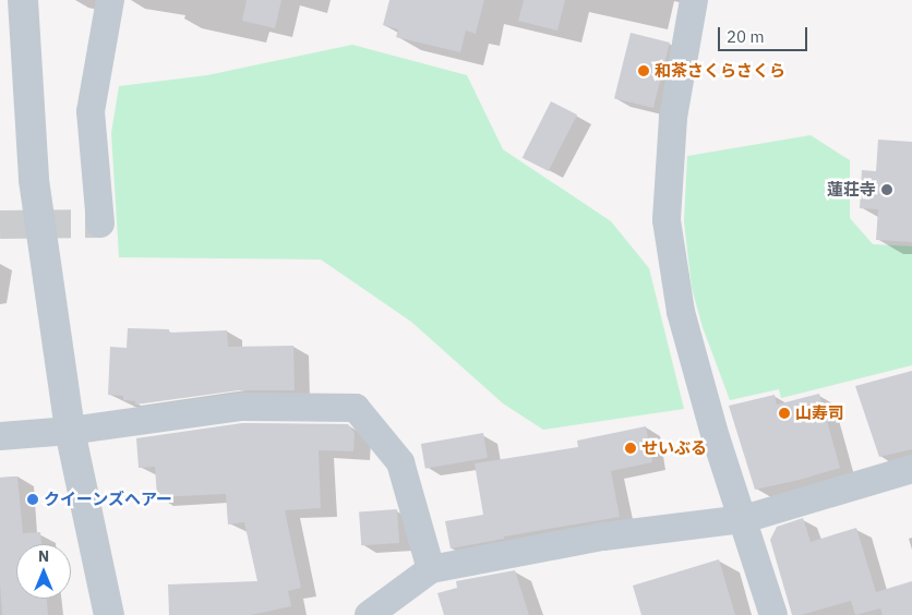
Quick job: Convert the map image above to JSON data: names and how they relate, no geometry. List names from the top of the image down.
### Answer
{
  "places": [
    "和茶さくらさくら",
    "蓮荘寺",
    "山寿司",
    "せいぶる",
    "クイーンズヘアー"
  ],
  "scale_bar": "20 m",
  "north": "top"
}
